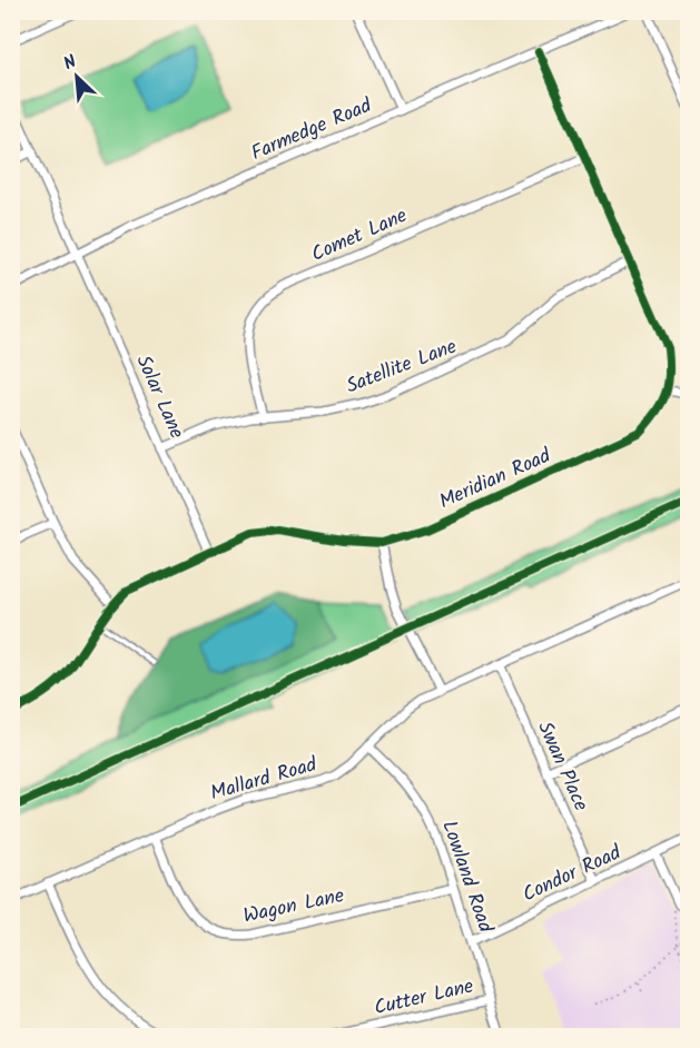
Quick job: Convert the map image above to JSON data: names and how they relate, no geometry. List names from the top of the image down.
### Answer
{
  "streets": {
    "street": [
      "Farmedge Road",
      "Comet Lane",
      "Satellite Lane",
      "Solar Lane",
      "Meridian Road",
      "Swan Place",
      "Mallard Road",
      "Condor Road",
      "Lowland Road",
      "Wagon Lane",
      "Cutter Lane"
    ]
  },
  "crossings": [
    ["Farmedge Road", "Solar Lane"],
    ["Farmedge Road", "Meridian Road"],
    ["Comet Lane", "Satellite Lane"],
    ["Comet Lane", "Meridian Road"],
    ["Satellite Lane", "Solar Lane"],
    ["Satellite Lane", "Meridian Road"],
    ["Solar Lane", "Meridian Road"],
    ["Swan Place", "Mallard Road"],
    ["Swan Place", "Condor Road"],
    ["Mallard Road", "Lowland Road"],
    ["Mallard Road", "Wagon Lane"],
    ["Condor Road", "Lowland Road"],
    ["Lowland Road", "Wagon Lane"],
    ["Lowland Road", "Cutter Lane"]
  ],
  "north": "top left"
}
